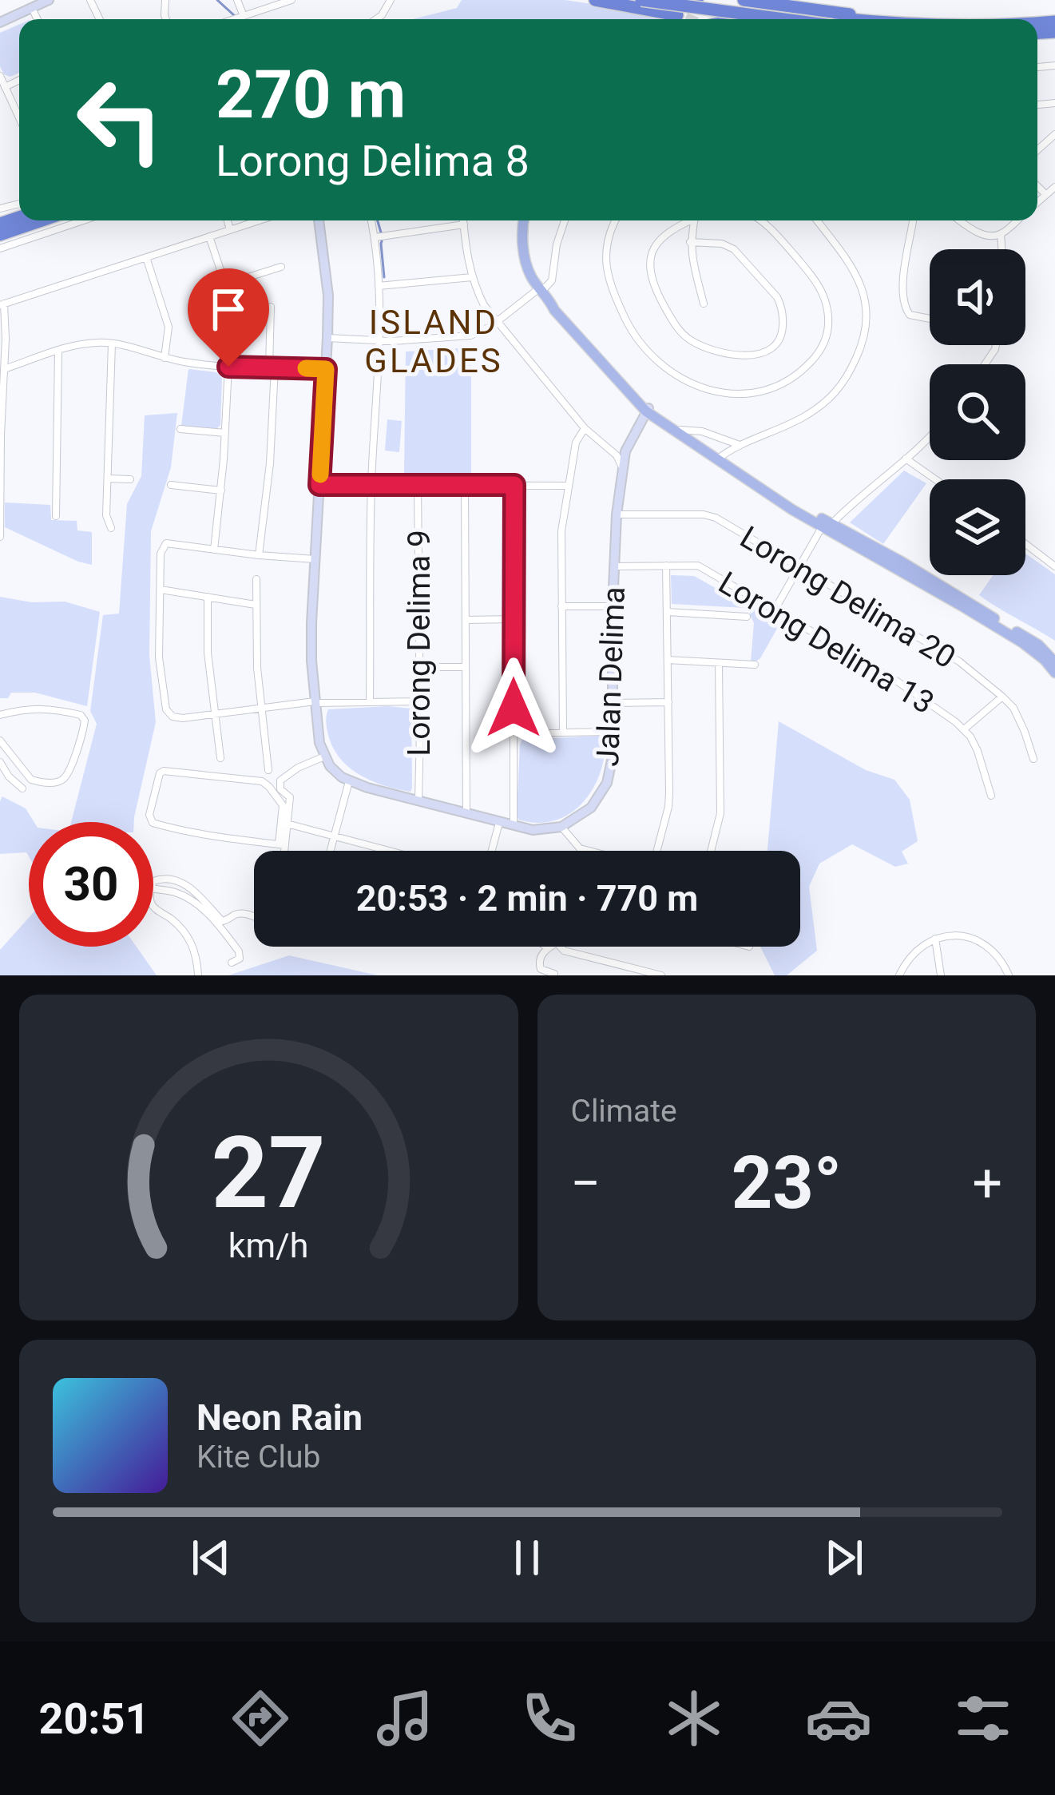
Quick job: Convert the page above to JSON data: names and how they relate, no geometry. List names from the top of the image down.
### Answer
{
  "streets": {
    "street": [
      "Lorong Delima 20",
      "Lorong Delima 13",
      "Lorong Delima 9",
      "Jalan Delima"
    ]
  },
  "crossings": [
    ["Lorong Delima 20", "Jalan Delima"],
    ["Lorong Delima 13", "Jalan Delima"]
  ],
  "districts": ["ISLAND GLADES"],
  "page": {
    "turn": ["270 m", "Lorong Delima 8"],
    "limit": "30",
    "trip": "20:53 · 2 min · 770 m",
    "tile": "Climate",
    "heat": ["−", "23°", "+"],
    "song": ["Neon Rain", "Kite Club"],
    "tabs": "20:51",
    "gauge": ["27", "km/h"]
  }
}
